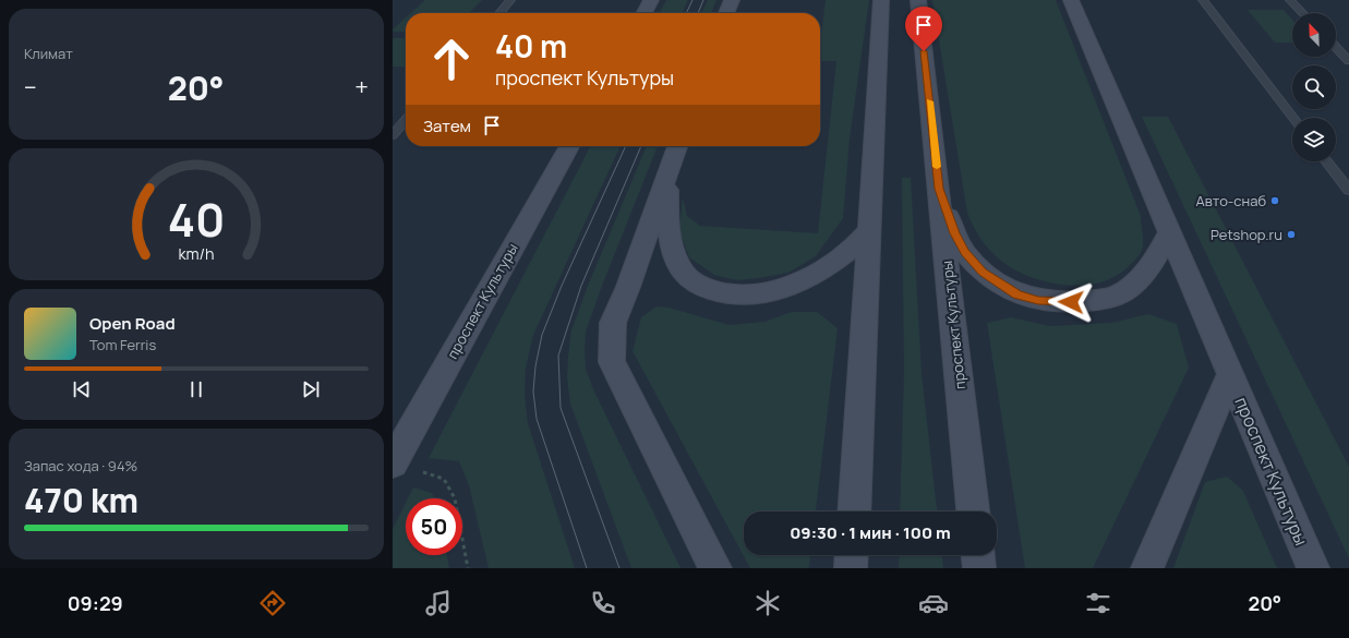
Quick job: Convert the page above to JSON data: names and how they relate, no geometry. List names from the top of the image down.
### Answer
{
  "streets": {
    "main road": ["проспект Культуры"]
  },
  "places": ["Авто-снаб", "Petshop.ru"],
  "north": "top left",
  "page": {
    "tile": [
      "Климат",
      ["Запас хода · 94%", "470 km"]
    ],
    "turn": ["40 m", "проспект Культуры"],
    "heat": ["−", "20°", "+"],
    "then": "Затем",
    "song": ["Open Road", "Tom Ferris"],
    "limit": "50",
    "trip": "09:30 · 1 мин · 100 m",
    "tabs": ["09:29", "20°"],
    "gauge": ["40", "km/h"]
  }
}
